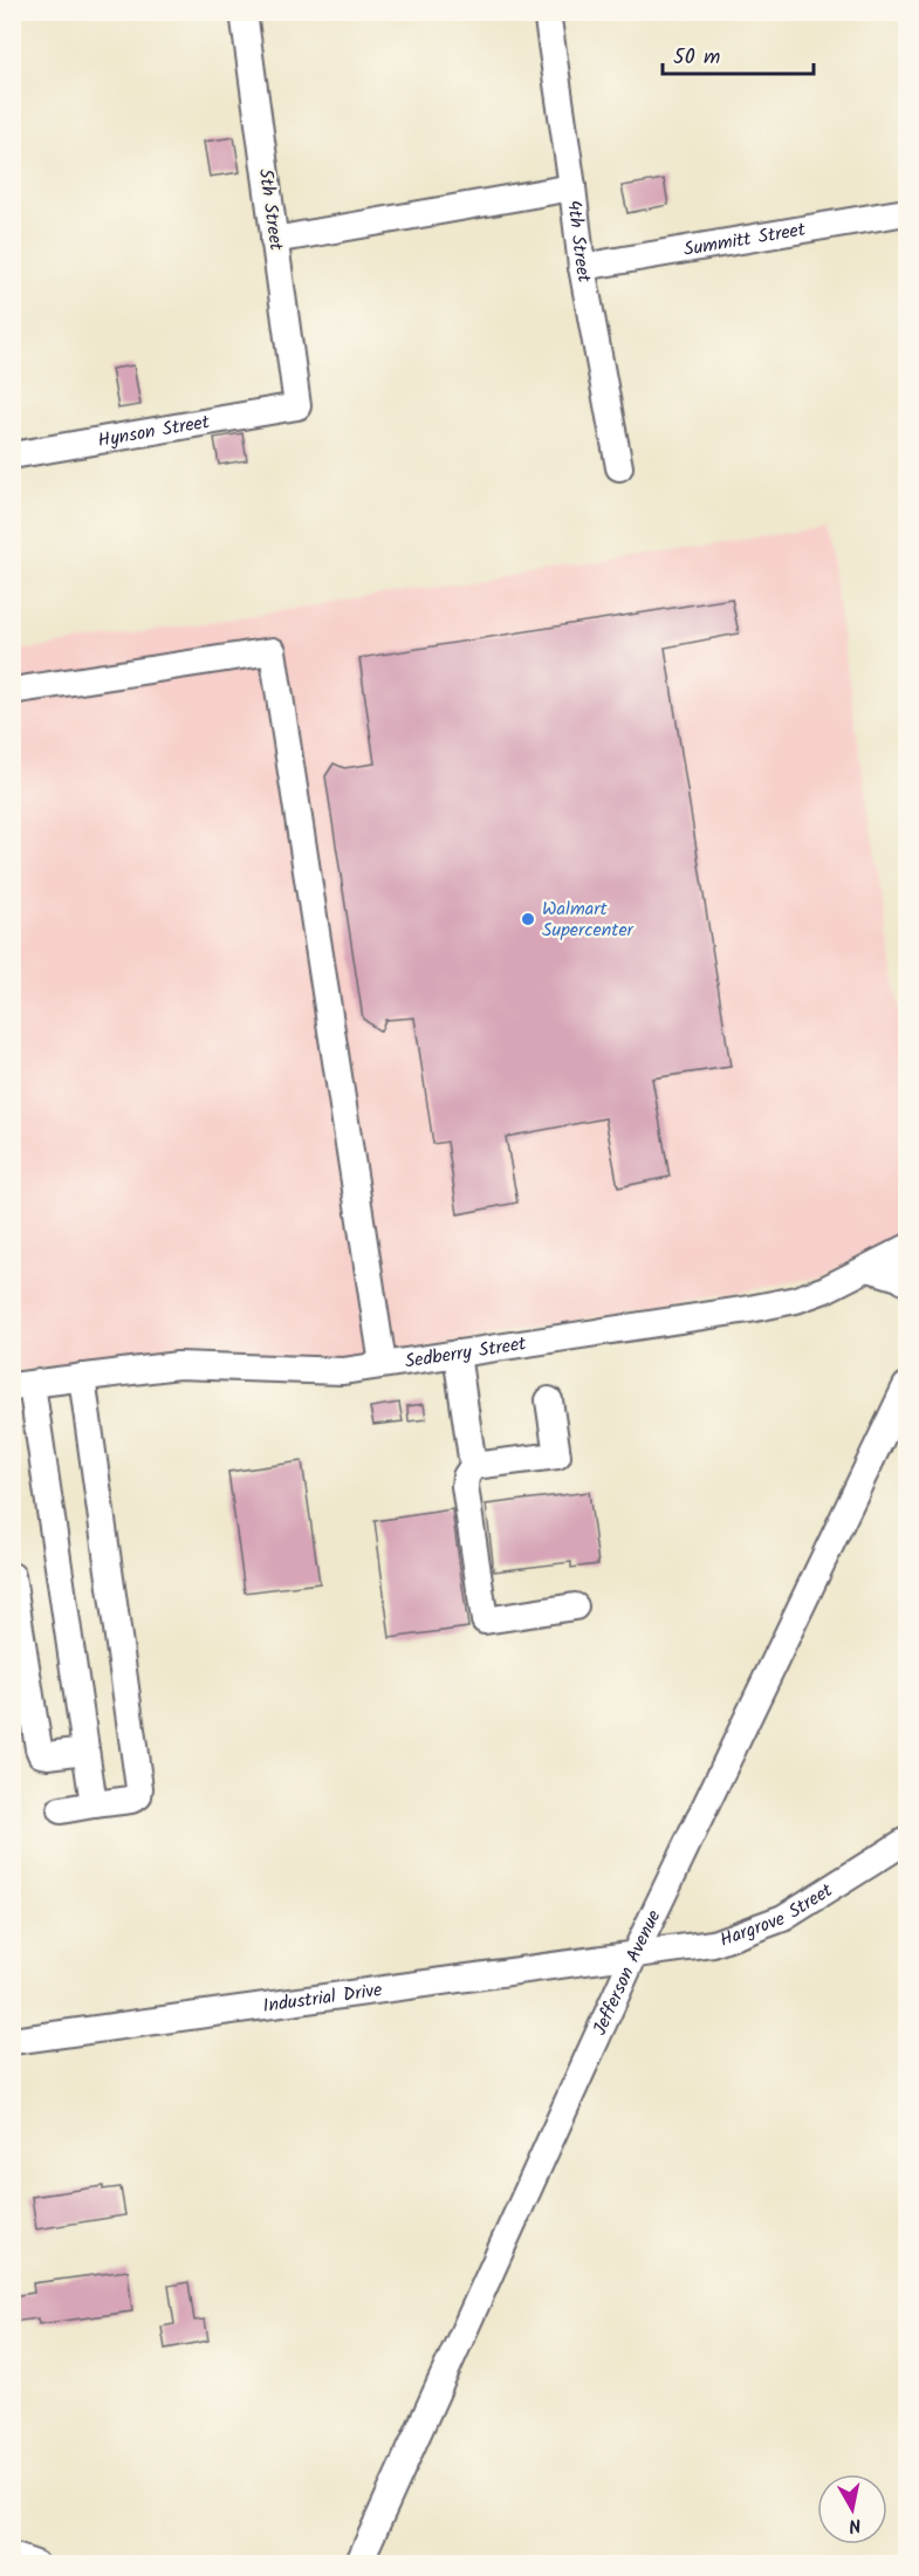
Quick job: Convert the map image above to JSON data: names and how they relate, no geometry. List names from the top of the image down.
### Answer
{
  "streets": {
    "street": [
      "5th Street",
      "4th Street",
      "Summitt Street",
      "Hynson Street",
      "Sedberry Street",
      "Hargrove Street",
      "Jefferson Avenue",
      "Industrial Drive"
    ]
  },
  "crossings": [
    ["5th Street", "Hynson Street"],
    ["4th Street", "Summitt Street"],
    ["Hargrove Street", "Jefferson Avenue"],
    ["Hargrove Street", "Industrial Drive"],
    ["Jefferson Avenue", "Industrial Drive"]
  ],
  "places": ["Walmart Supercenter"],
  "scale_bar": "50 m",
  "north": "bottom"
}
